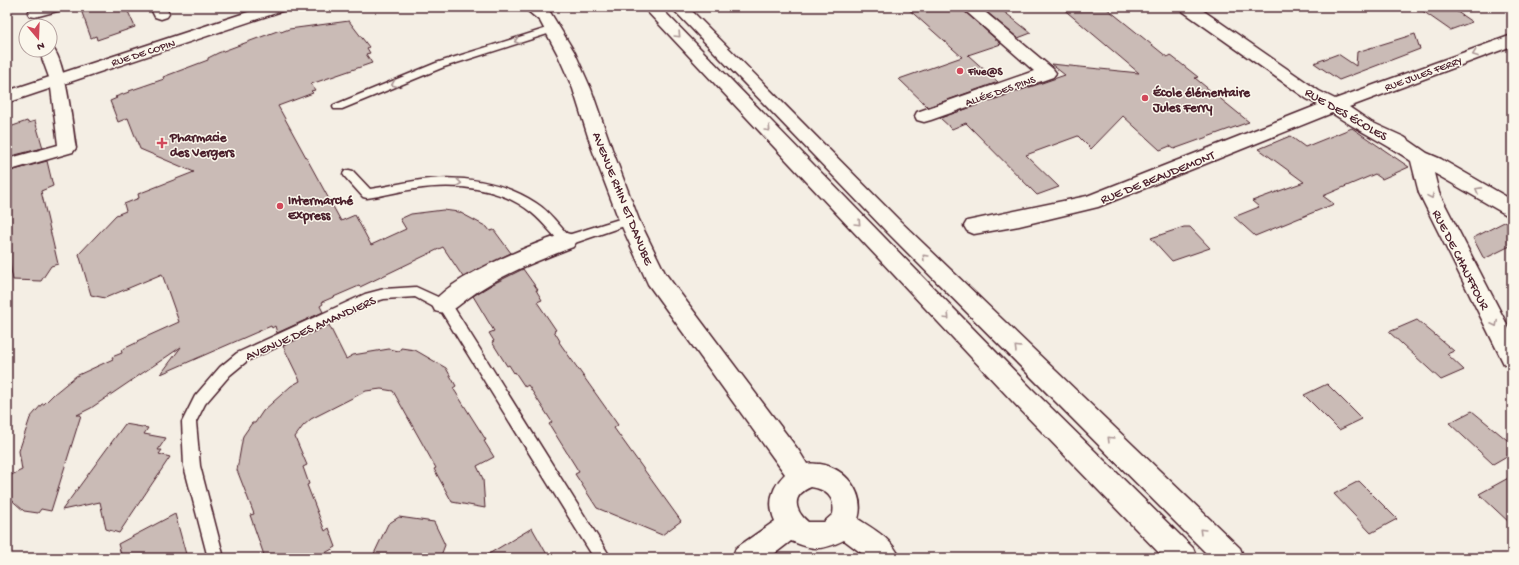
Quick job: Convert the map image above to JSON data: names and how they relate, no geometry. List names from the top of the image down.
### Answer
{
  "streets": {
    "main road": [
      "RUE DE COPIN",
      "RUE JULES FERRY",
      "ALLÉE DES PINS",
      "RUE DES ÉCOLES",
      "RUE DE BEAUDEMONT",
      "AVENUE RHIN ET DANUBE",
      "RUE DE CHAUFFOUR"
    ],
    "lane": ["AVENUE DES AMANDIERS"]
  },
  "crossings": [
    ["RUE JULES FERRY", "RUE DES ÉCOLES"],
    ["RUE JULES FERRY", "RUE DE BEAUDEMONT"],
    ["RUE DES ÉCOLES", "RUE DE BEAUDEMONT"],
    ["RUE DES ÉCOLES", "RUE DE CHAUFFOUR"]
  ],
  "one_way": ["RUE JULES FERRY", "RUE DE CHAUFFOUR"],
  "places": {
    "other": ["Five@S", "École élémentaire Jules Ferry", "Intermarché Express"],
    "health": ["Pharmacie des Vergers"]
  },
  "north": "bottom"
}
